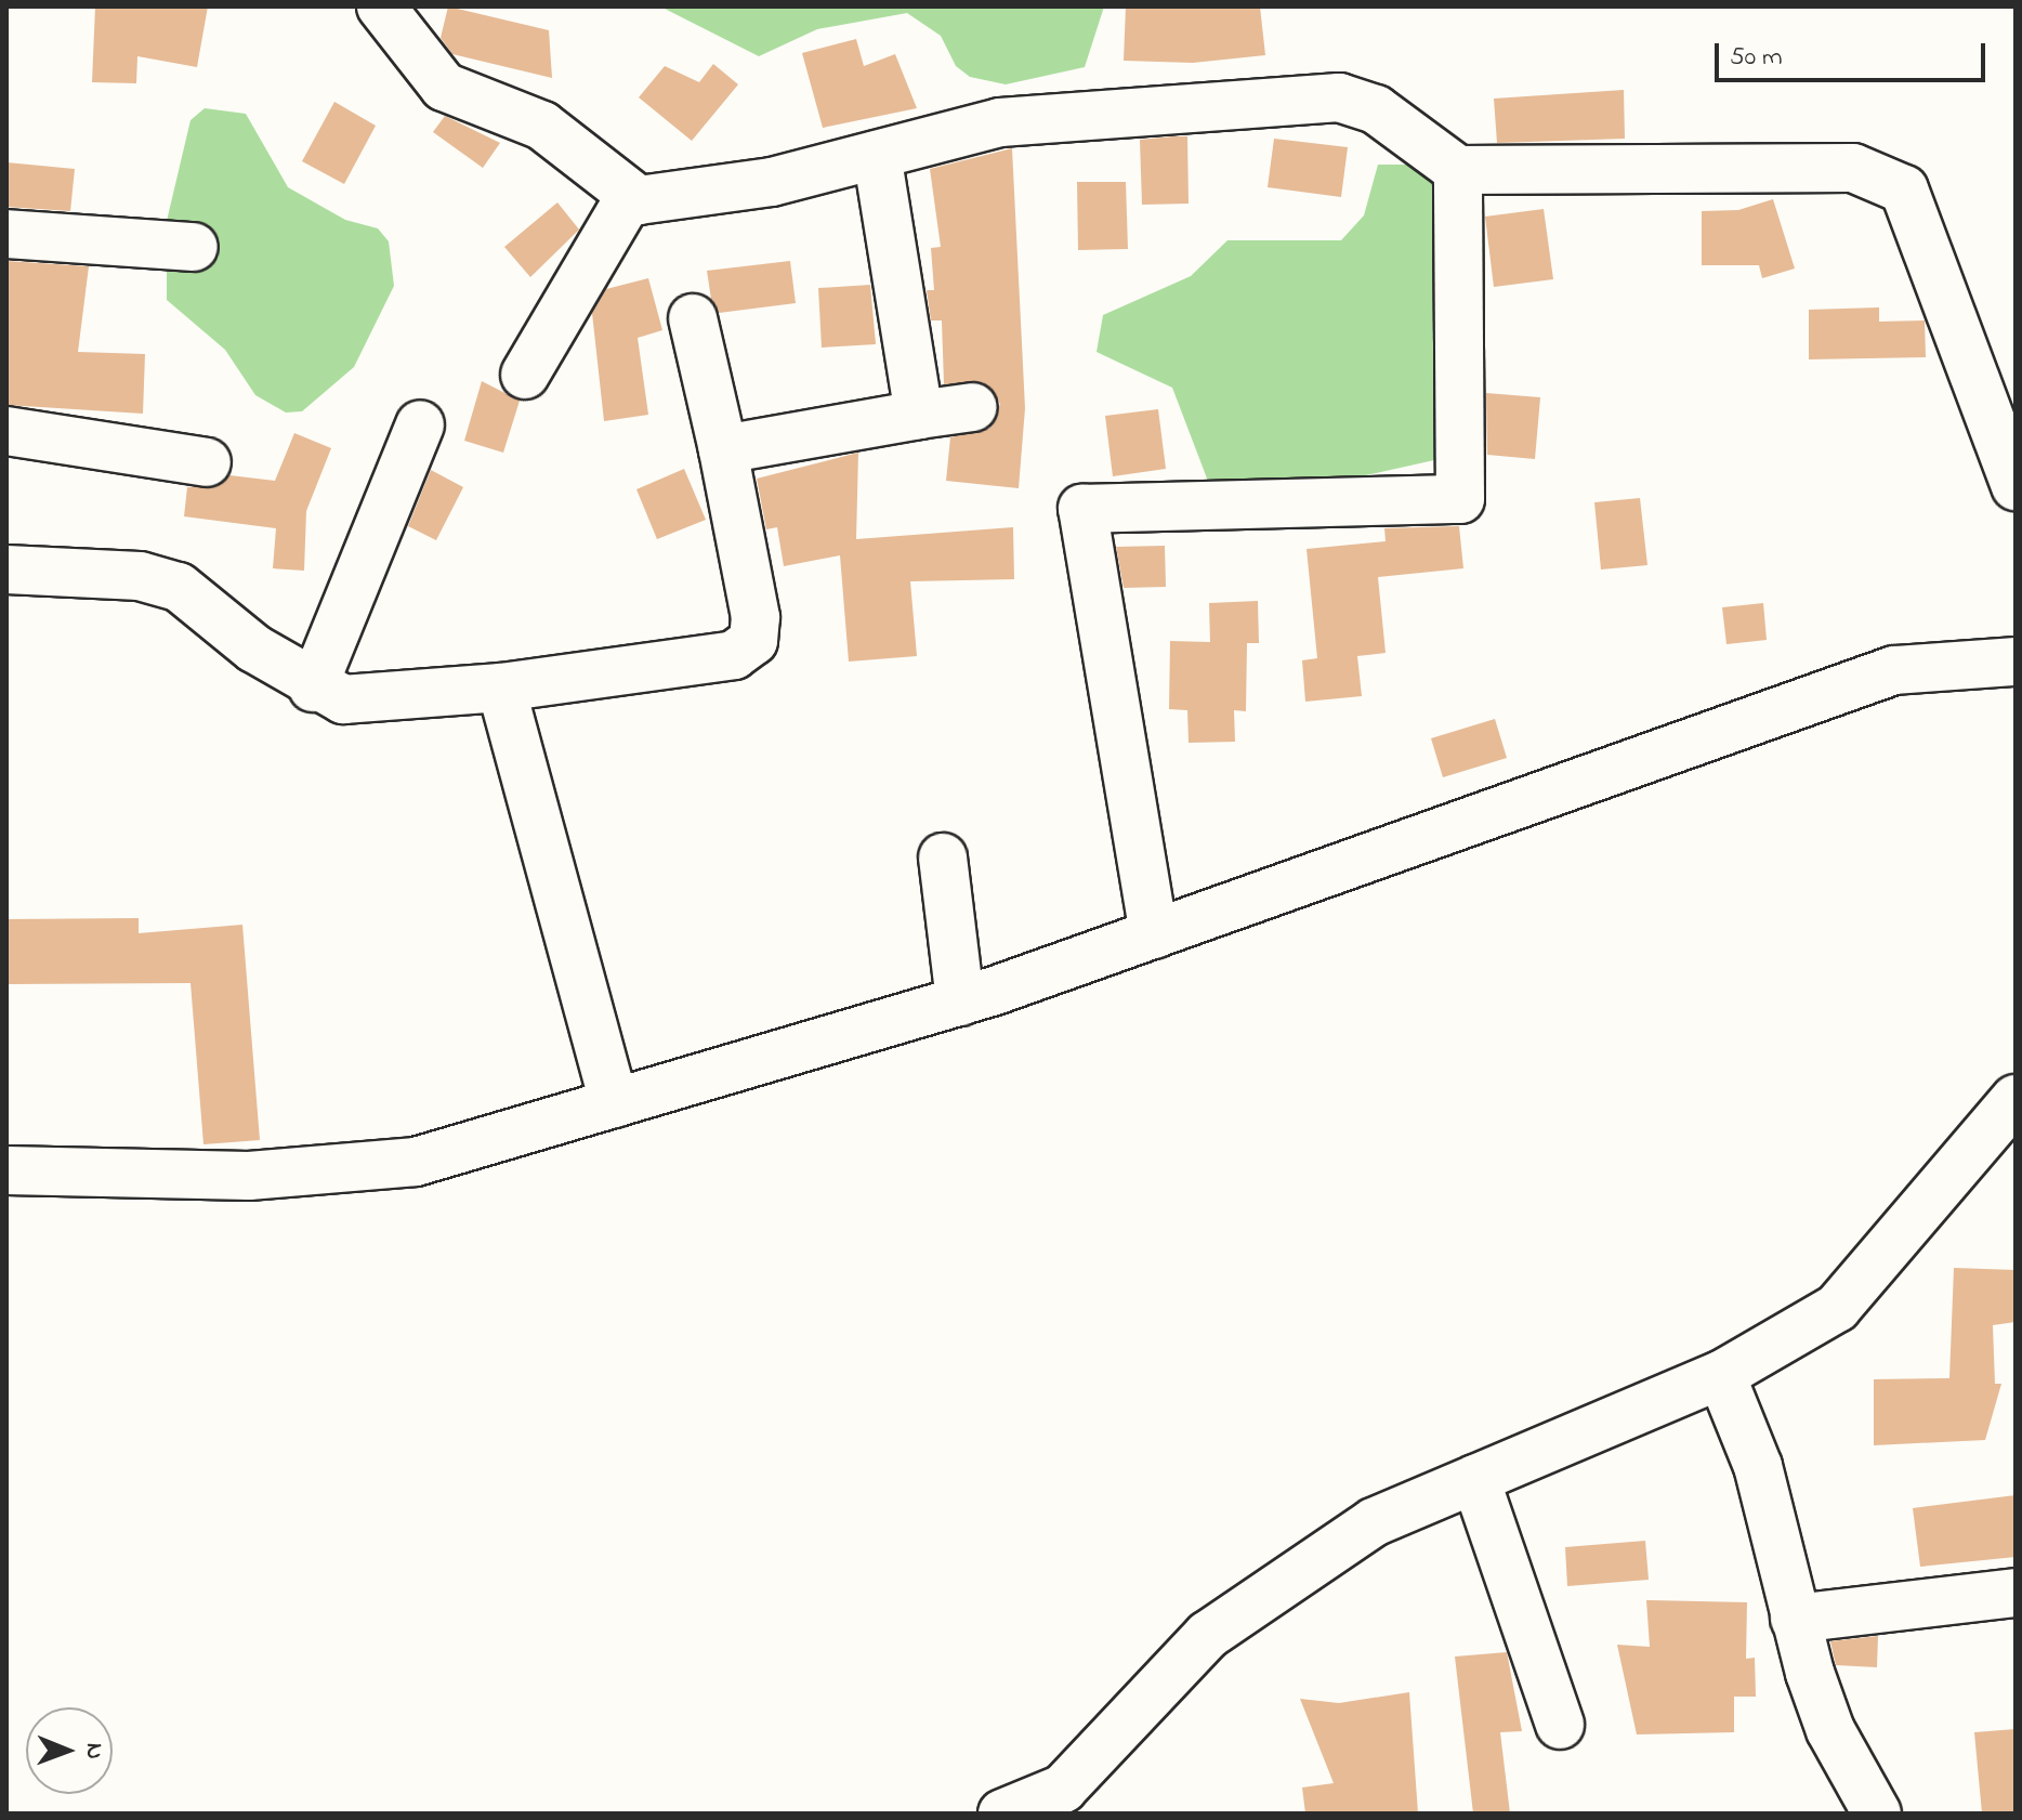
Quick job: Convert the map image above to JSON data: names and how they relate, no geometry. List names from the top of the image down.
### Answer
{
  "scale_bar": "50 m",
  "north": "right"
}
